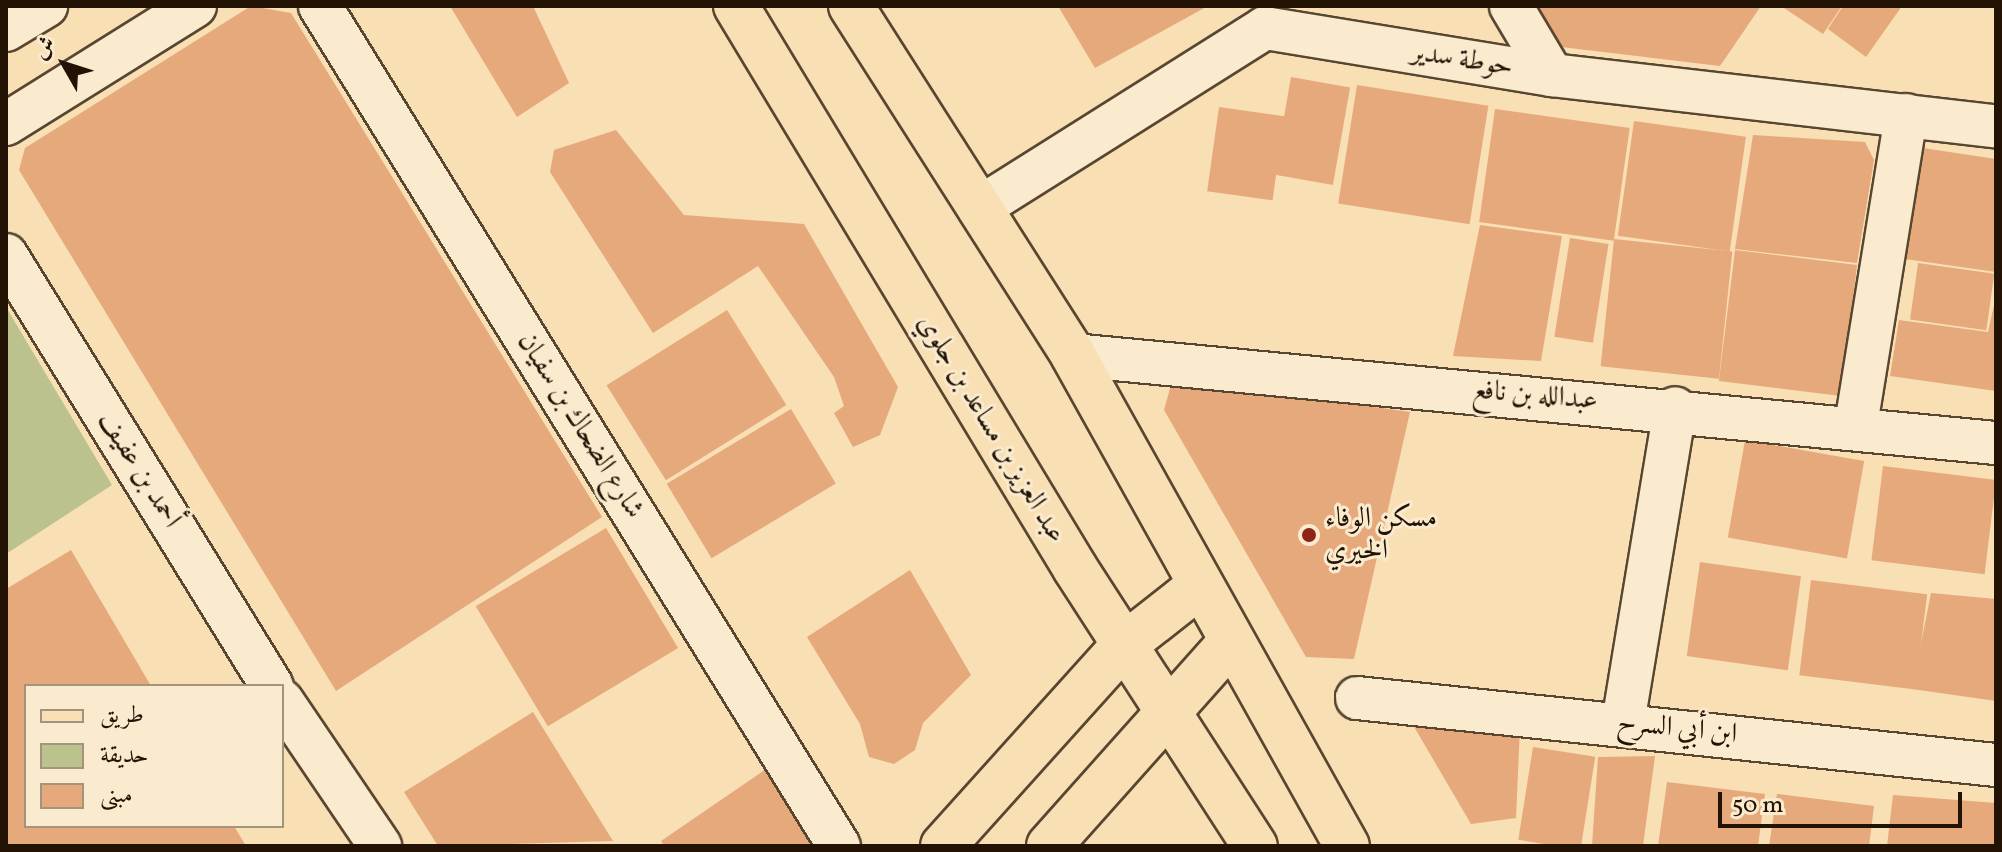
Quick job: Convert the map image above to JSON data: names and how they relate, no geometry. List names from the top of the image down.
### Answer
{
  "streets": {
    "main road": ["عبد العزيز بن مساعد بن جلوي"],
    "street": [
      "حوطة سدير",
      "عبدالله بن نافع",
      "شارع الضحاك بن سفيان",
      "أحمد بن عفيف",
      "ابن أبي السرح"
    ]
  },
  "places": ["مسكن الوفاء الخيري"],
  "legend": ["طريق", "حديقة", "مبنى"],
  "scale_bar": "50 m",
  "north": "top left"
}
